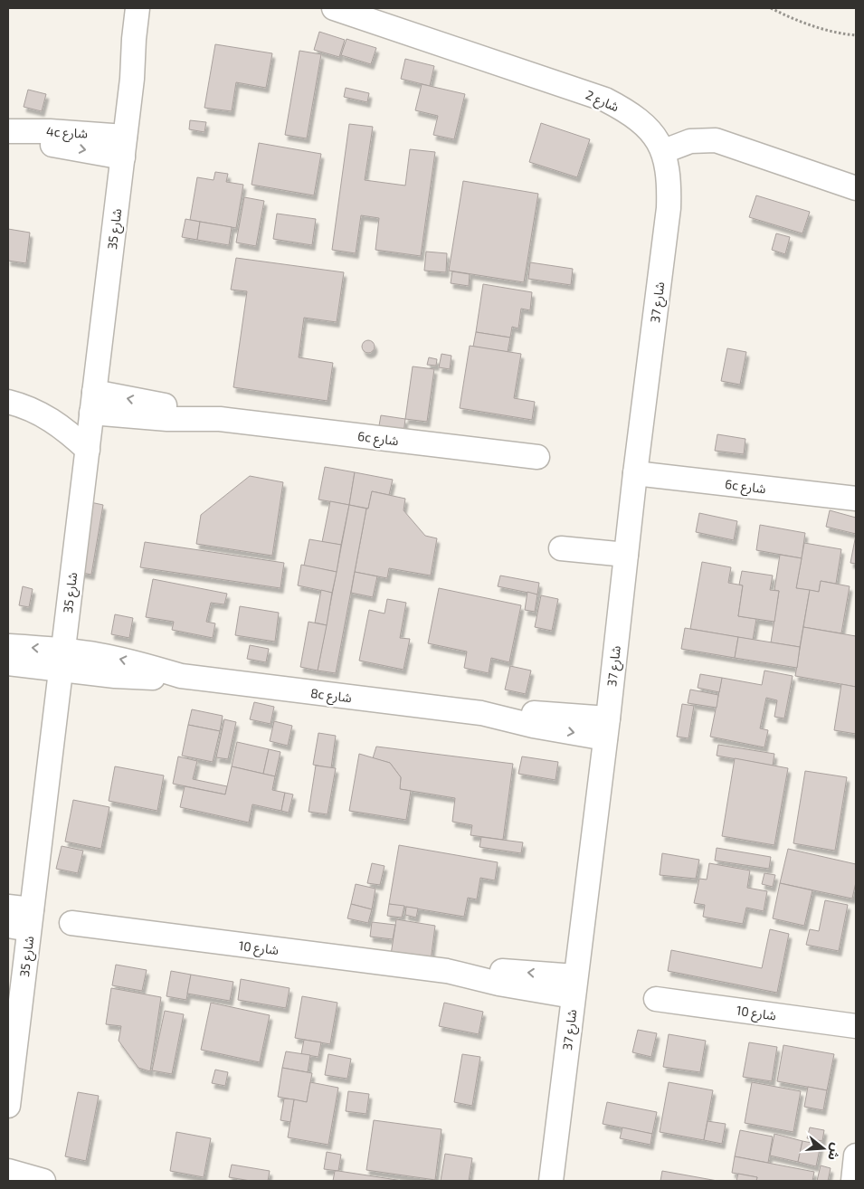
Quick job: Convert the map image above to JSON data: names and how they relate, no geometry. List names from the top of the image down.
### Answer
{
  "streets": {
    "street": [
      "شارع 2",
      "4c شارع",
      "شارع 35",
      "شارع 37",
      "6c شارع",
      "8c شارع",
      "شارع 10"
    ]
  },
  "crossings": [
    ["شارع 2", "شارع 37"],
    ["4c شارع", "شارع 35"],
    ["شارع 35", "6c شارع"],
    ["شارع 35", "8c شارع"],
    ["شارع 37", "6c شارع"],
    ["شارع 37", "8c شارع"],
    ["شارع 37", "شارع 10"]
  ],
  "north": "right"
}
